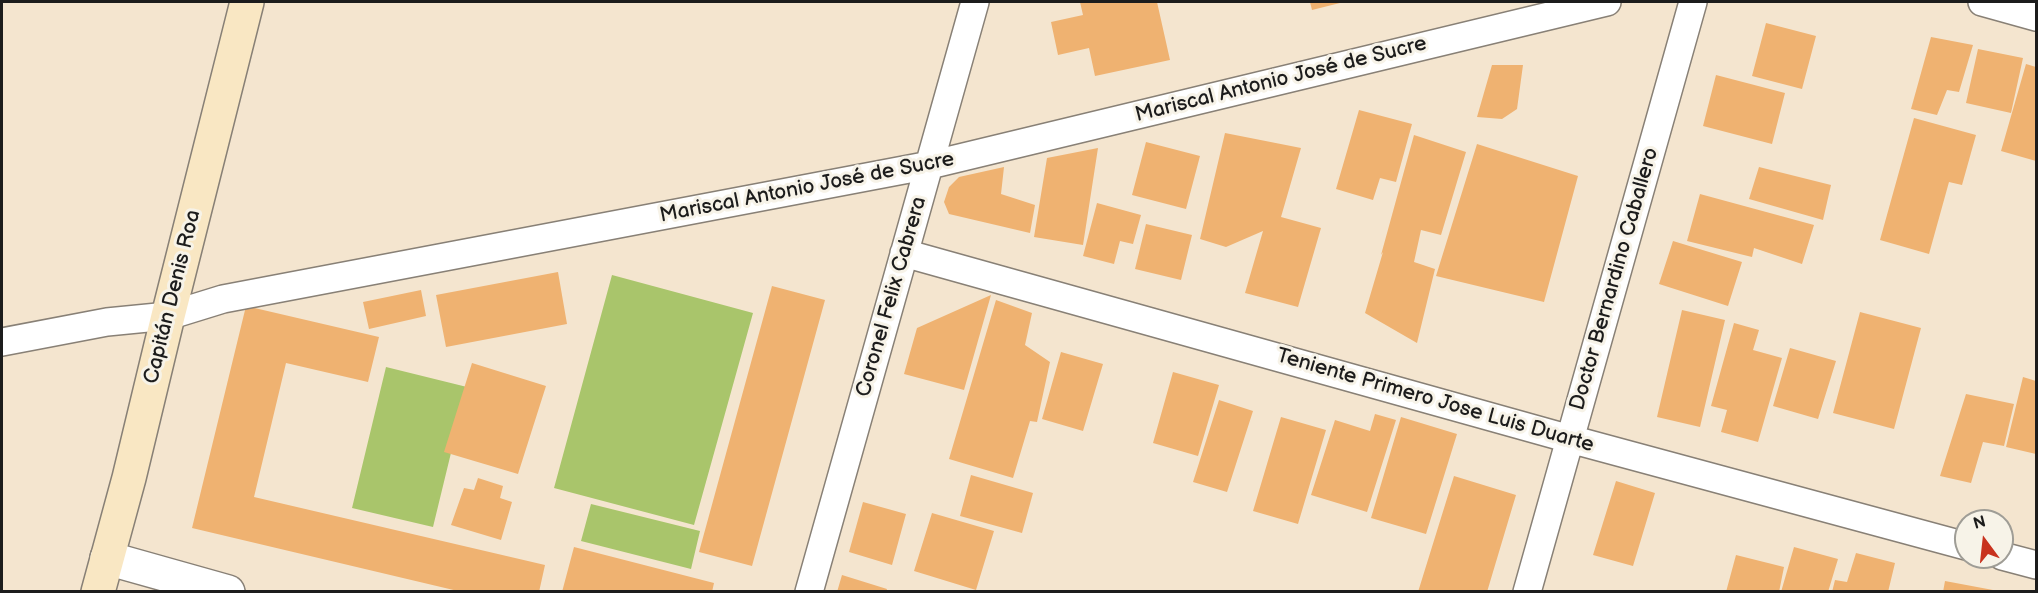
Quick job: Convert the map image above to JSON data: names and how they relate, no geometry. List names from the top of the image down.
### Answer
{
  "streets": {
    "main road": ["Capitán Denis Roa"],
    "street": [
      "Mariscal Antonio José de Sucre",
      "Doctor Bernardino Caballero",
      "Coronel Felix Cabrera",
      "Teniente Primero Jose Luis Duarte"
    ]
  },
  "crossings": [
    ["Mariscal Antonio José de Sucre", "Capitán Denis Roa"],
    ["Mariscal Antonio José de Sucre", "Coronel Felix Cabrera"],
    ["Doctor Bernardino Caballero", "Teniente Primero Jose Luis Duarte"],
    ["Coronel Felix Cabrera", "Teniente Primero Jose Luis Duarte"]
  ],
  "north": "top"
}
